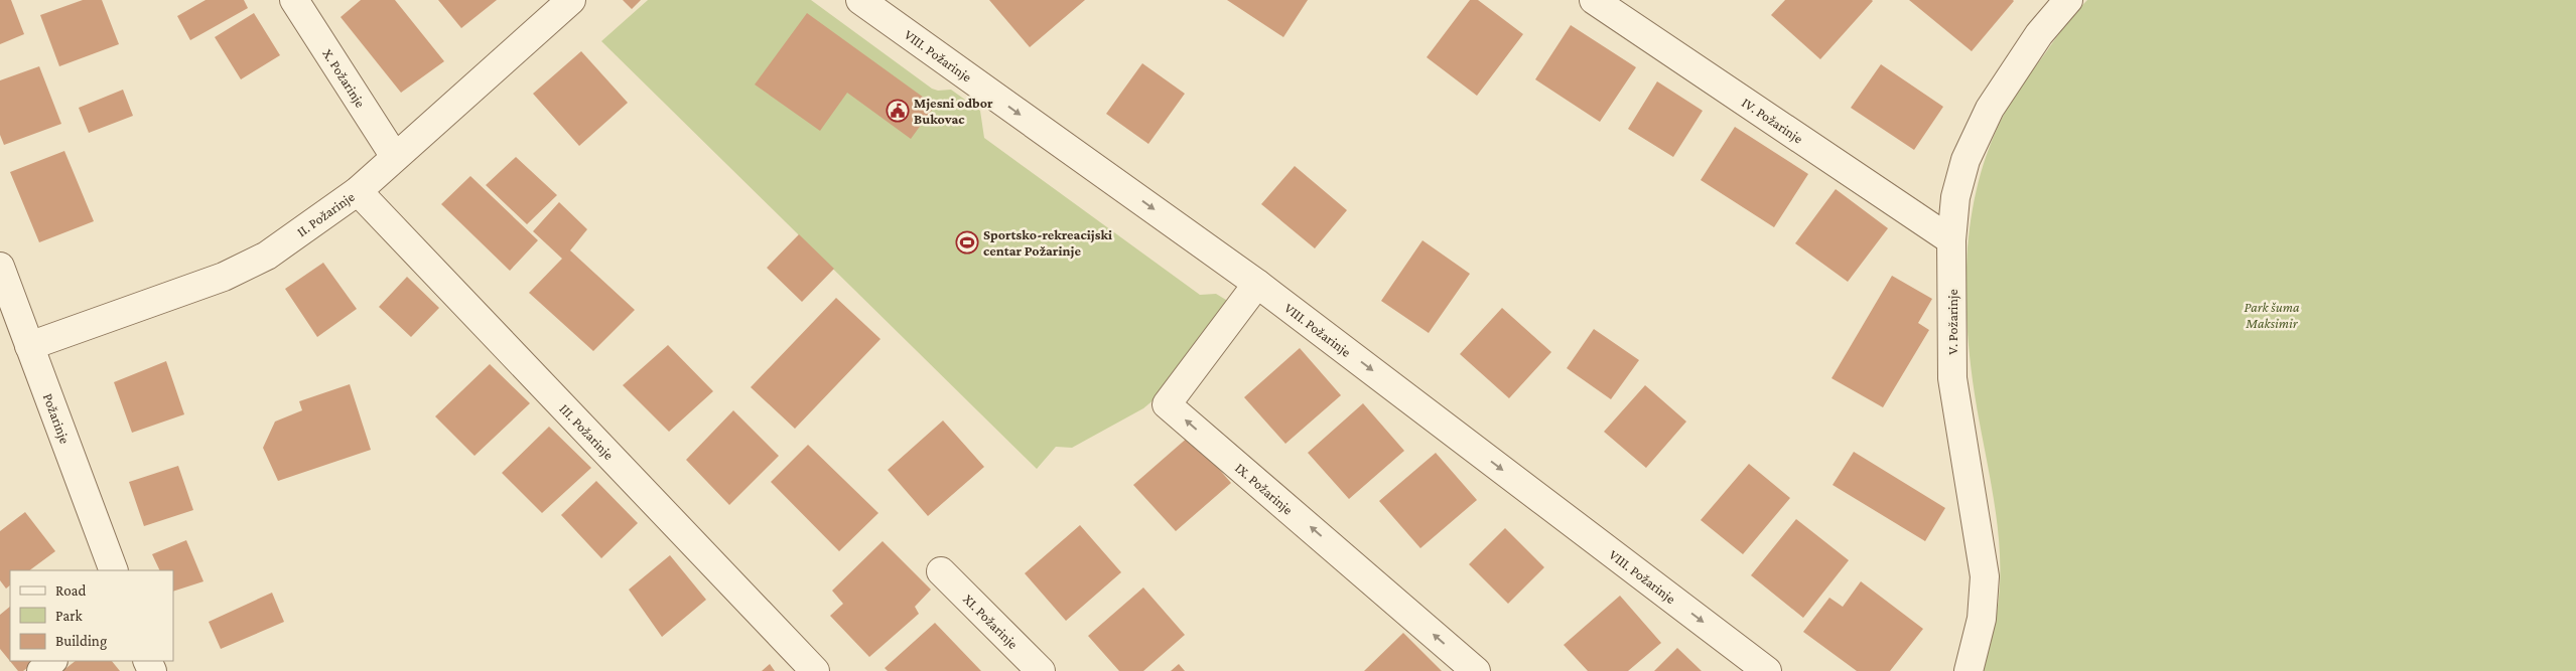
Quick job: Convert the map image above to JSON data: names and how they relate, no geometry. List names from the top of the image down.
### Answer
{
  "streets": {
    "street": [
      "VIII. Požarinje",
      "X. Požarinje",
      "IV. Požarinje",
      "II. Požarinje",
      "V. Požarinje",
      "Požarinje",
      "III. Požarinje",
      "IX. Požarinje",
      "XI. Požarinje"
    ]
  },
  "crossings": [
    ["VIII. Požarinje", "IX. Požarinje"],
    ["X. Požarinje", "II. Požarinje"],
    ["IV. Požarinje", "V. Požarinje"],
    ["II. Požarinje", "Požarinje"],
    ["II. Požarinje", "III. Požarinje"]
  ],
  "one_way": ["VIII. Požarinje"],
  "parks": ["Park šuma Maksimir"],
  "places": {
    "public building": ["Mjesni odbor Bukovac"],
    "sports": ["Sportsko-rekreacijski centar Požarinje"]
  },
  "legend": ["Road", "Park", "Building"]
}
